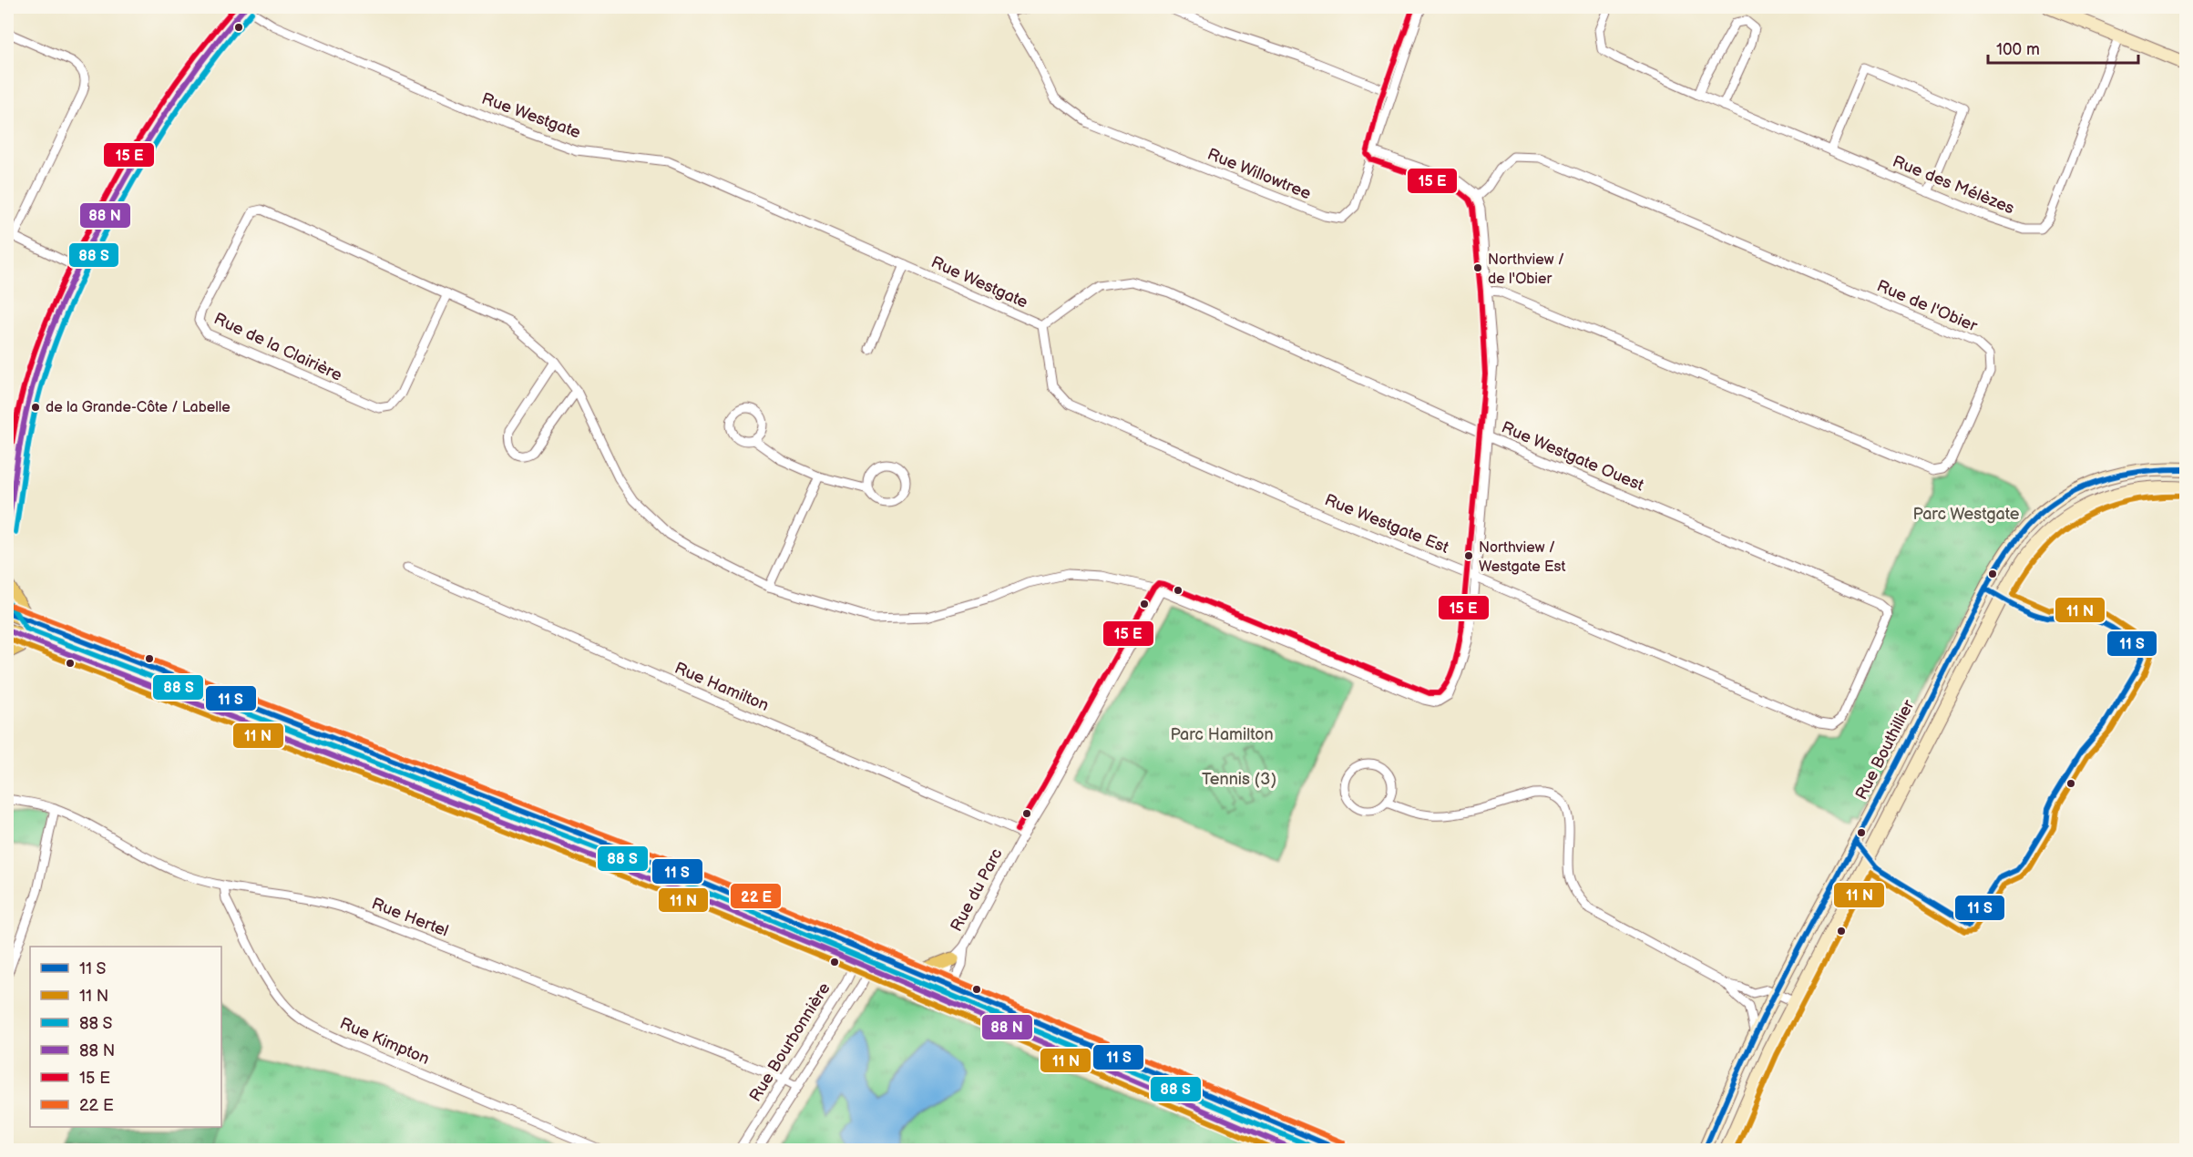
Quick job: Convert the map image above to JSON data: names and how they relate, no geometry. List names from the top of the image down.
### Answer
{
  "streets": {
    "street": [
      "Rue Westgate",
      "Rue Willowtree",
      "Rue des Mélèzes",
      "Rue de l'Obier",
      "Rue de la Clairière",
      "Rue Westgate Ouest",
      "Rue Westgate Est",
      "Rue Hamilton",
      "Rue Bouthillier",
      "Rue du Parc",
      "Rue Hertel",
      "Rue Kimpton",
      "Rue Bourbonnière"
    ]
  },
  "crossings": [
    ["Rue Westgate", "Rue Westgate Ouest"],
    ["Rue Westgate", "Rue Westgate Est"],
    ["Rue de la Clairière", "Rue Westgate Est"],
    ["Rue de la Clairière", "Rue du Parc"],
    ["Rue Westgate Ouest", "Rue Westgate Est"],
    ["Rue Hamilton", "Rue du Parc"],
    ["Rue Hertel", "Rue Kimpton"],
    ["Rue Hertel", "Rue Bourbonnière"]
  ],
  "parks": ["Parc Westgate", "Parc Hamilton", "Tennis (3)"],
  "places": ["Northview / de l'Obier", "de la Grande-Côte / Labelle", "Northview / Westgate Est"],
  "legend": [
    "11 S",
    "11 N",
    "88 S",
    "88 N",
    "15 E",
    "22 E"
  ],
  "scale_bar": "100 m"
}
